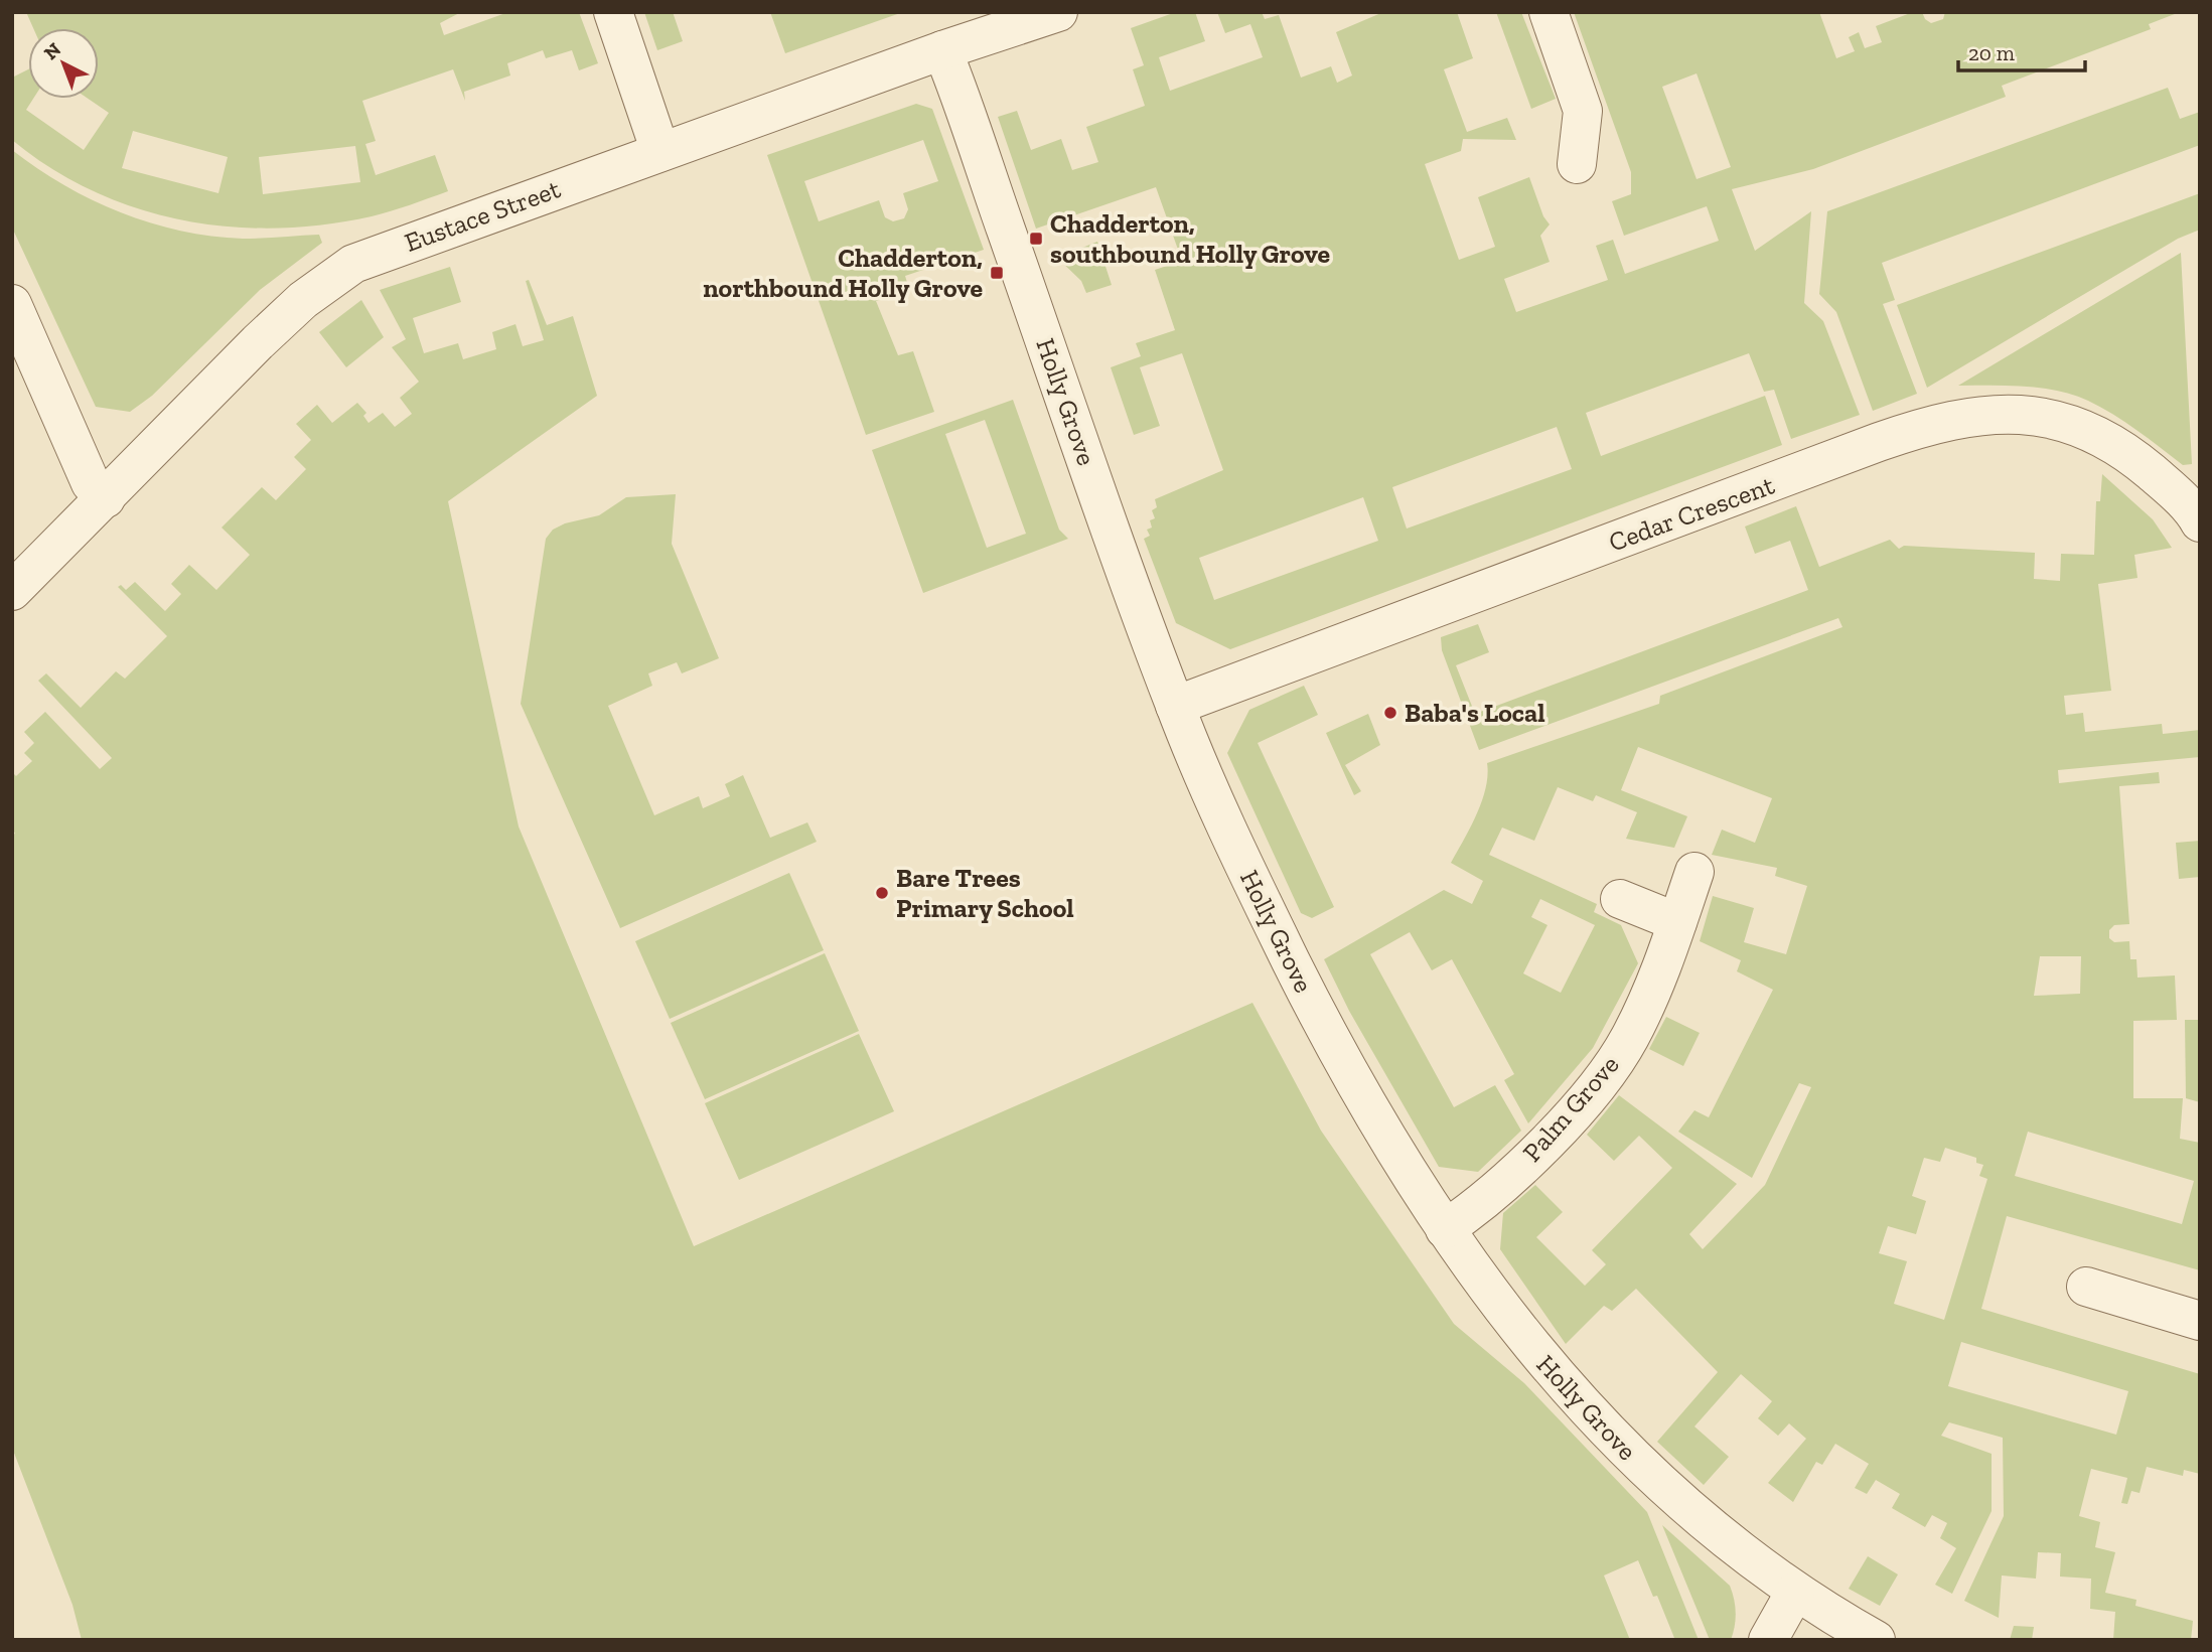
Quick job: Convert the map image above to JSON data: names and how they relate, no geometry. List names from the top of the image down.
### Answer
{
  "streets": {
    "street": [
      "Eustace Street",
      "Holly Grove",
      "Cedar Crescent",
      "Palm Grove"
    ]
  },
  "crossings": [
    ["Eustace Street", "Holly Grove"],
    ["Holly Grove", "Cedar Crescent"],
    ["Holly Grove", "Palm Grove"]
  ],
  "places": {
    "transit": ["Chadderton, southbound Holly Grove", "Chadderton, northbound Holly Grove"],
    "other": ["Baba's Local", "Bare Trees Primary School"]
  },
  "scale_bar": "20 m",
  "north": "top left"
}
